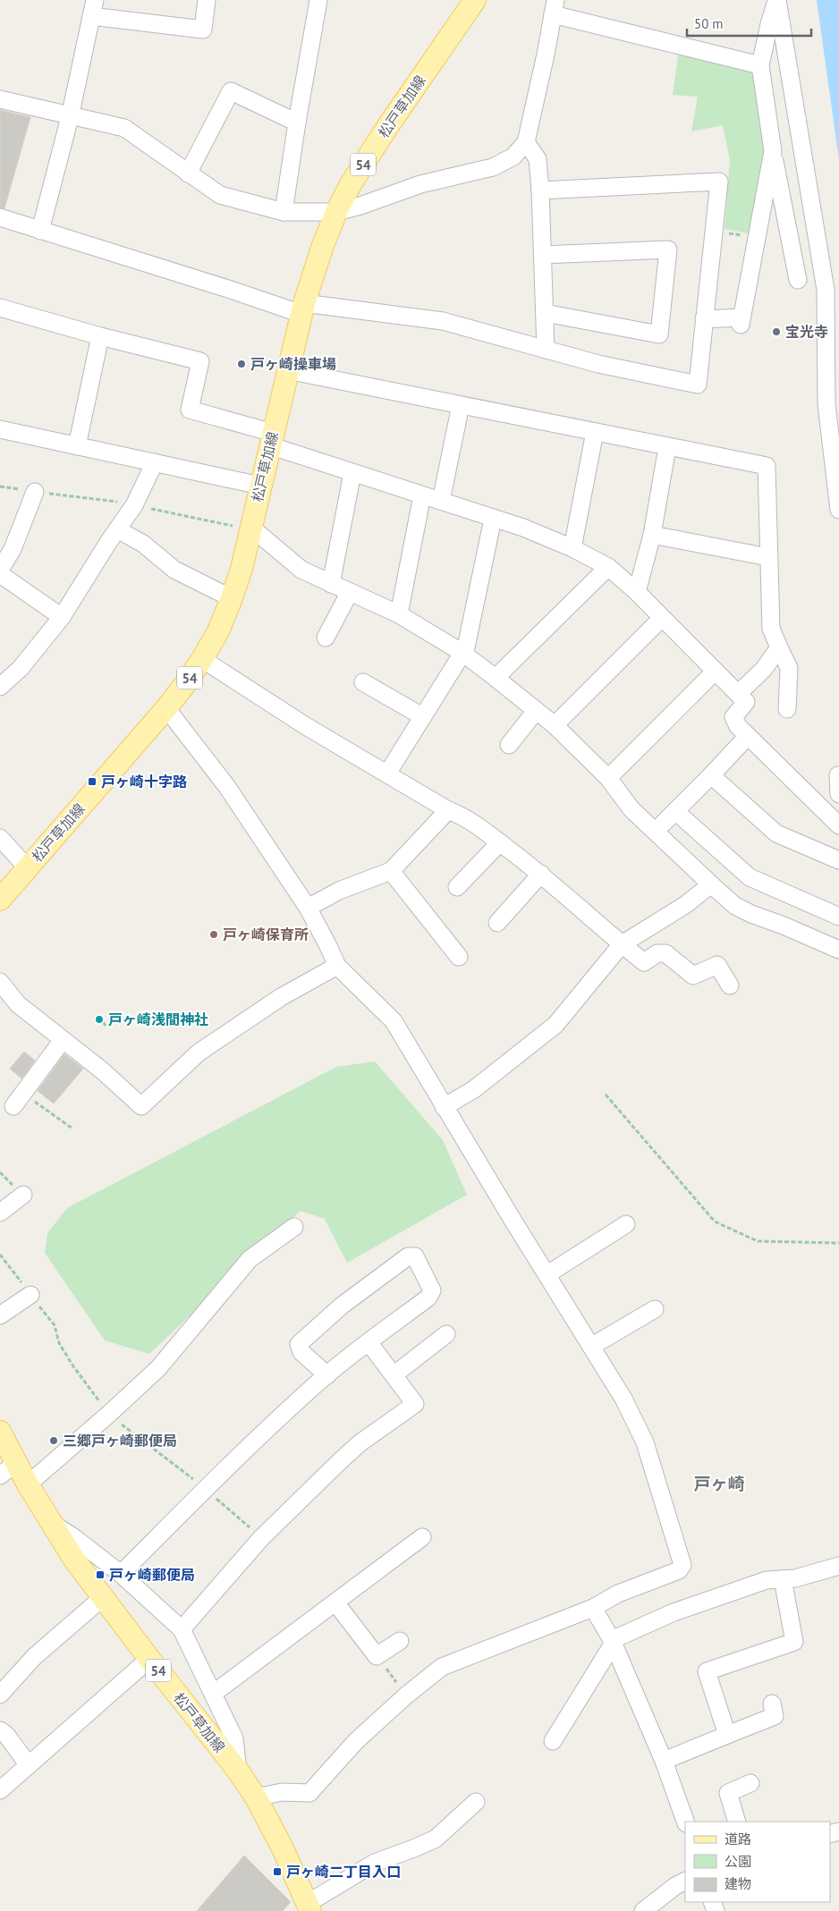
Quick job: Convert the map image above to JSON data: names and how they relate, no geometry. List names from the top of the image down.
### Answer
{
  "streets": {
    "main road": ["松戸草加線", "54"]
  },
  "districts": ["戸ヶ崎"],
  "places": {
    "other": [
      "宝光寺",
      "戸ヶ崎操車場",
      "戸ヶ崎保育所",
      "戸ヶ崎浅間神社",
      "三郷戸ヶ崎郵便局"
    ],
    "transit": ["戸ヶ崎十字路", "戸ヶ崎郵便局", "戸ヶ崎二丁目入口"]
  },
  "legend": ["道路", "公園", "建物"],
  "scale_bar": "50 m"
}
